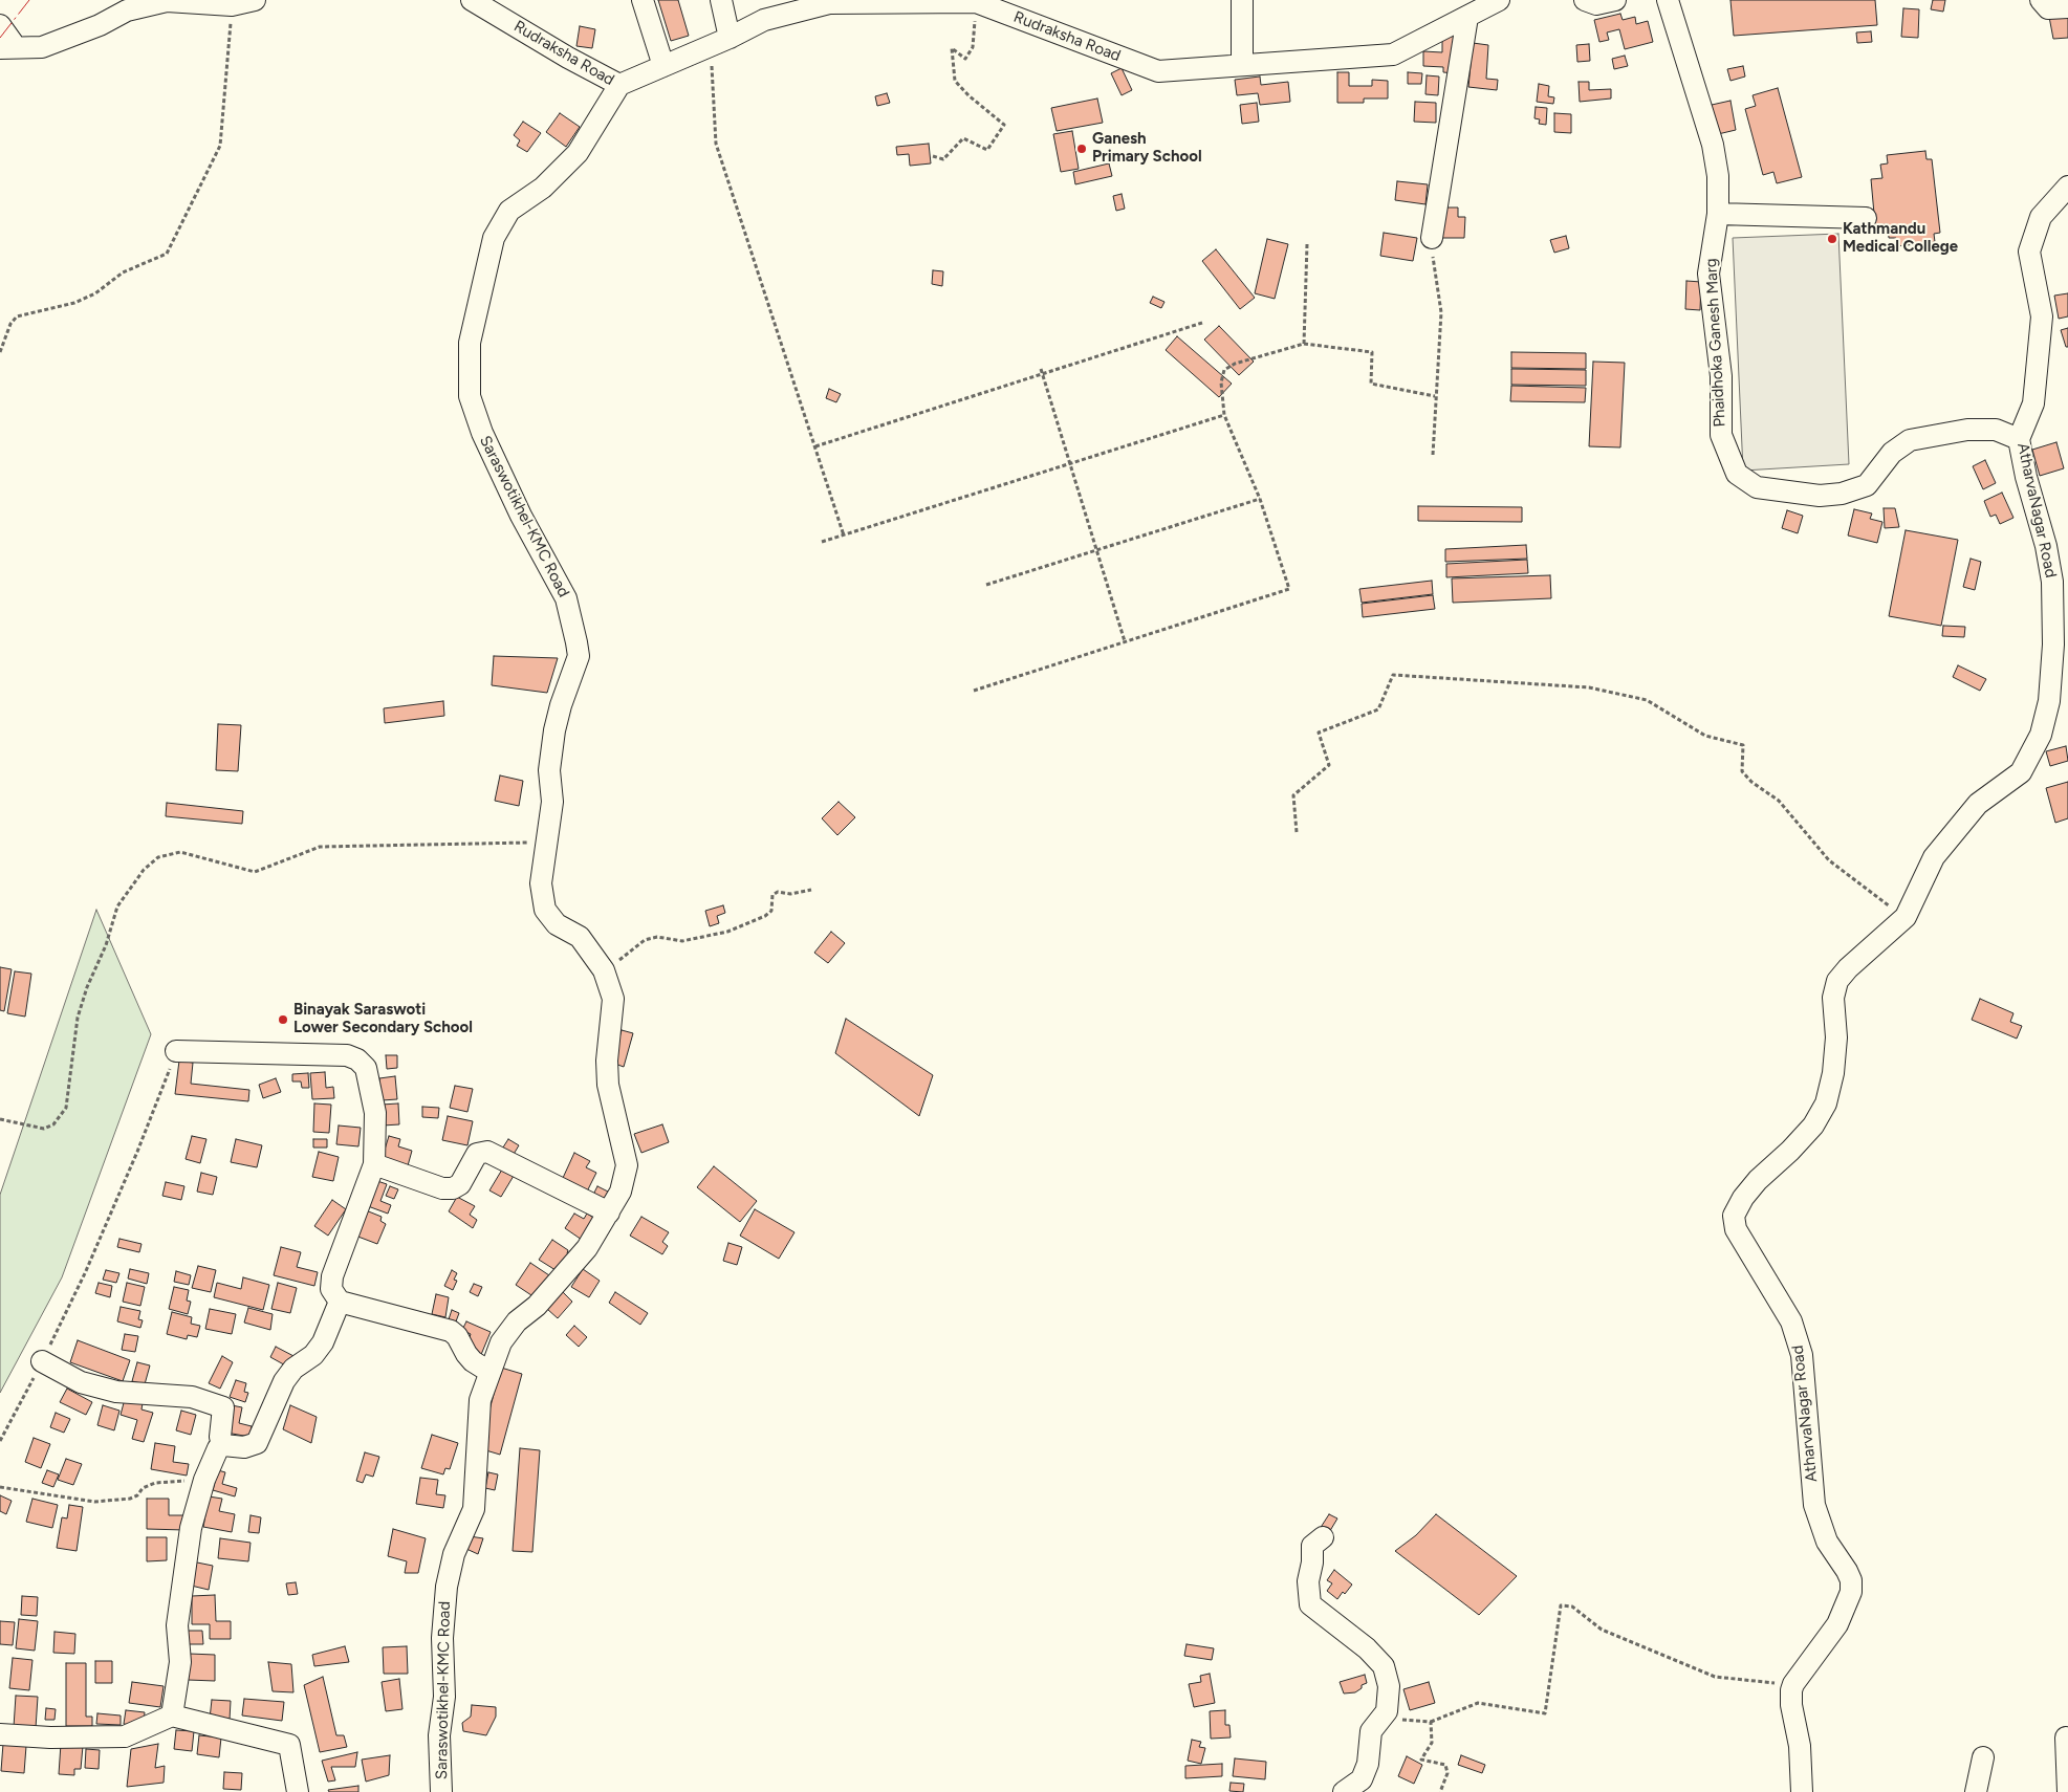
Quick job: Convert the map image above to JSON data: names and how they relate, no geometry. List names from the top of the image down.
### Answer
{
  "streets": {
    "street": [
      "Rudraksha Road",
      "Phaidhoka Ganesh Marg",
      "AtharvaNagar Road",
      "Saraswotikhel-KMC Road"
    ]
  },
  "crossings": [
    ["Rudraksha Road", "Saraswotikhel-KMC Road"],
    ["Phaidhoka Ganesh Marg", "AtharvaNagar Road"]
  ],
  "places": ["Ganesh Primary School", "Kathmandu Medical College", "Binayak Saraswoti Lower Secondary School"]
}
